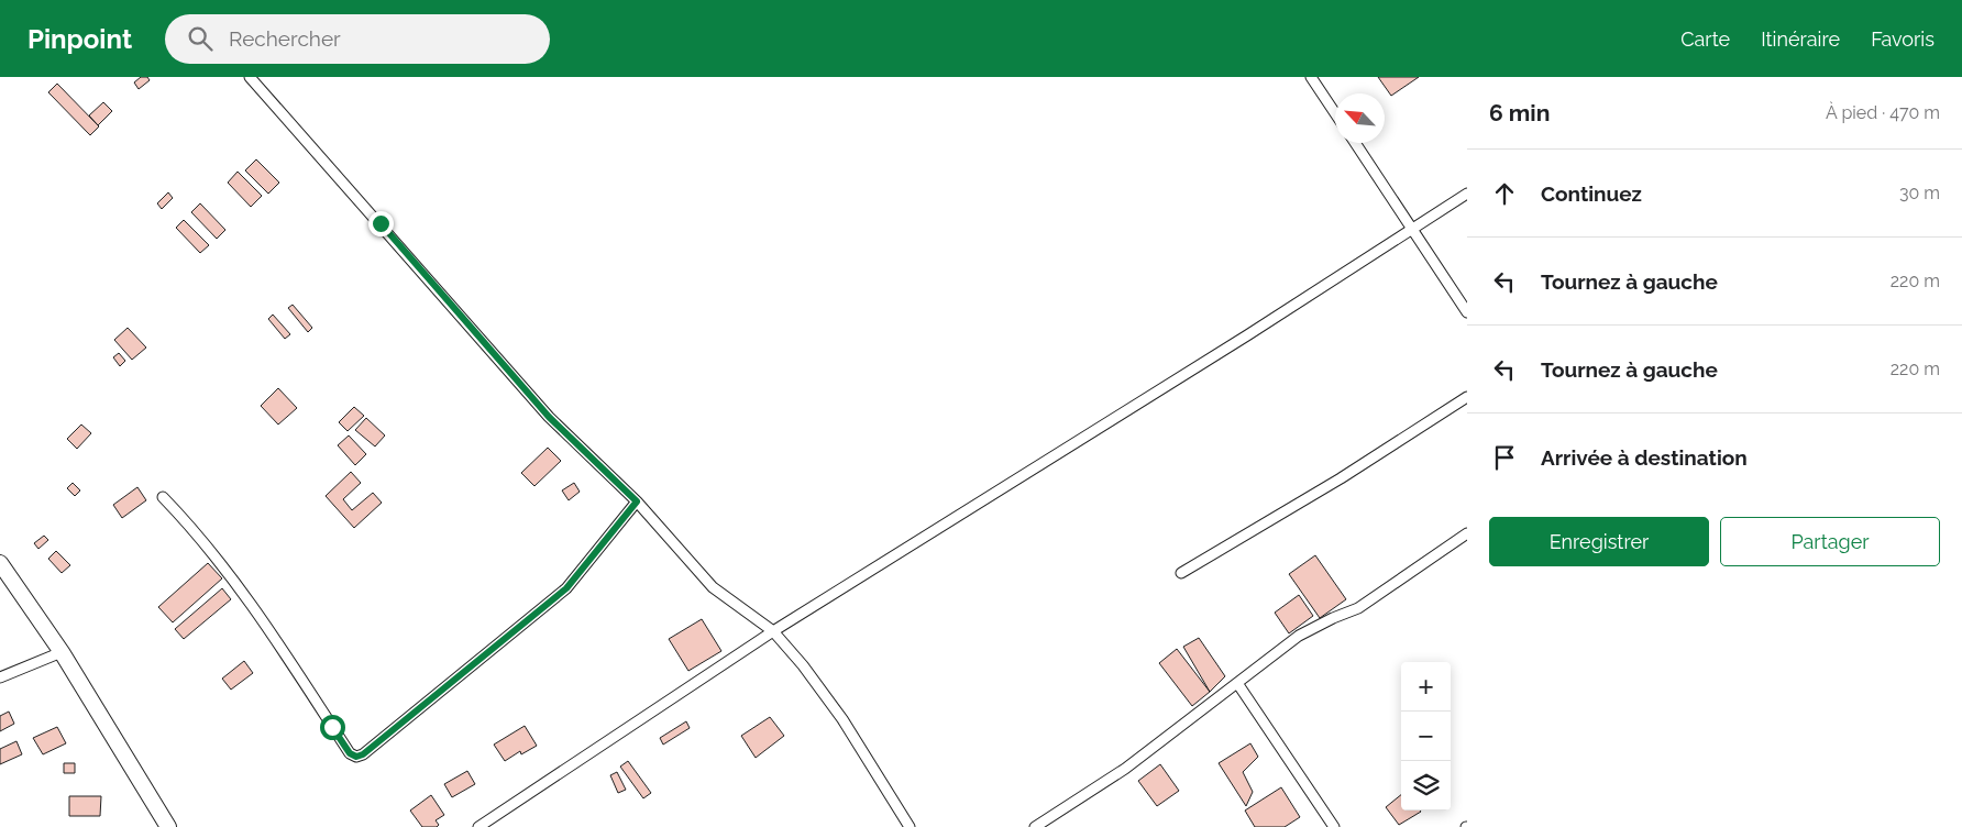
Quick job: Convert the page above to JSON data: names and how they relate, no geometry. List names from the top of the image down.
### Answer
{
  "north": "top left",
  "page": {
    "header": "Pinpoint",
    "search": "Rechercher",
    "nav": ["Carte", "Itinéraire", "Favoris"],
    "heading": ["6 min", "À pied · 470 m"],
    "list": [
      ["Continuez", "30 m"],
      ["Tournez à gauche", "220 m"],
      ["Tournez à gauche", "220 m"],
      "Arrivée à destination"
    ],
    "buttons": ["Enregistrer", "Partager"],
    "map_buttons": ["+", "−"]
  }
}
